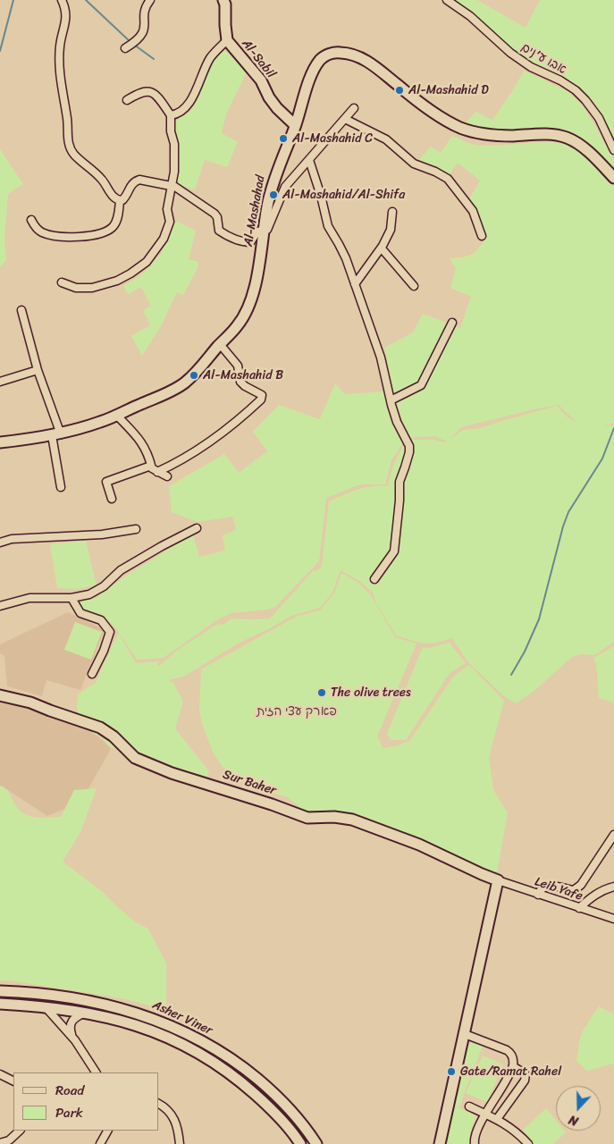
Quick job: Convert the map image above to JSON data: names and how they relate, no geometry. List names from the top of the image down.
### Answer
{
  "streets": {
    "street": [
      "Al-Sabil",
      "אבו ע'נים",
      "Al-Mashahad",
      "Sur Baher",
      "Leib Yafe",
      "Asher Viner"
    ]
  },
  "crossings": [
    ["Al-Sabil", "Al-Mashahad"],
    ["Sur Baher", "Leib Yafe"]
  ],
  "parks": ["פארק עצי הזית"],
  "places": [
    "Al-Mashahid D",
    "Al-Mashahid C",
    "Al-Mashahid/Al-Shifa",
    "Al-Mashahid B",
    "The olive trees",
    "Gate/Ramat Rahel"
  ],
  "legend": ["Road", "Park"],
  "north": "bottom"
}
